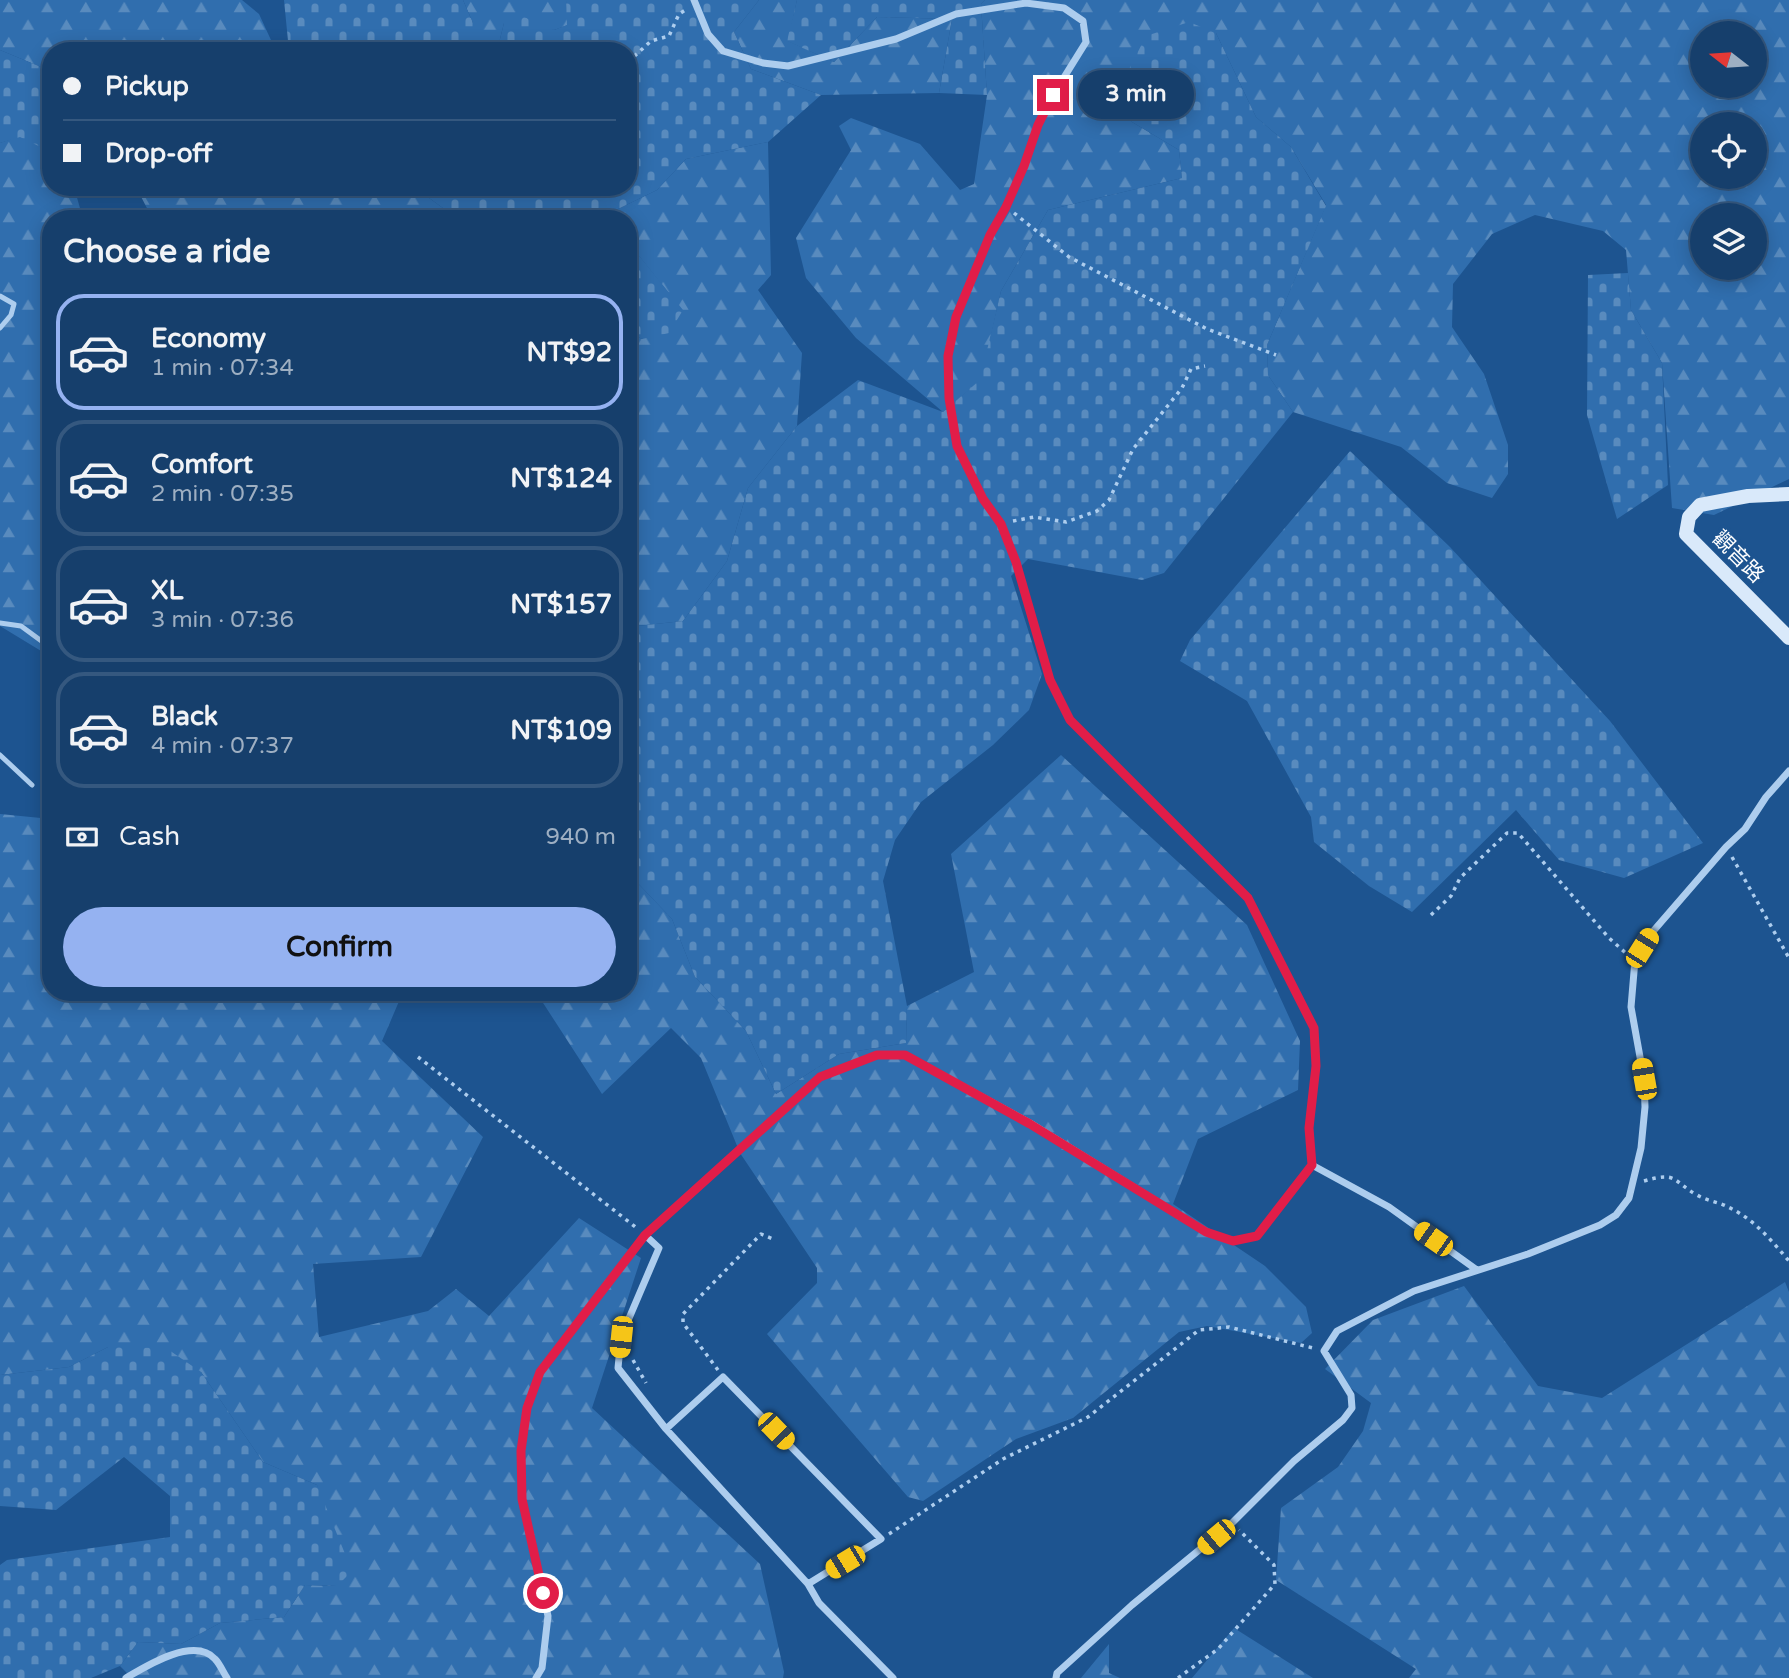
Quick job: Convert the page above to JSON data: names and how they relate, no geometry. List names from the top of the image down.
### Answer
{
  "streets": {
    "street": ["觀音路"]
  },
  "north": "left",
  "page": {
    "banner": ["Pickup", "Drop-off"],
    "bubble": "3 min",
    "heading": "Choose a ride",
    "list": [
      {
        "name": "Economy",
        "note": "1 min · 07:34",
        "value": "NT$92"
      },
      {
        "name": "Comfort",
        "note": "2 min · 07:35",
        "value": "NT$124"
      },
      {
        "name": "XL",
        "note": "3 min · 07:36",
        "value": "NT$157"
      },
      {
        "name": "Black",
        "note": "4 min · 07:37",
        "value": "NT$109"
      }
    ],
    "pay": ["Cash", "940 m"],
    "buttons": "Confirm"
  }
}
